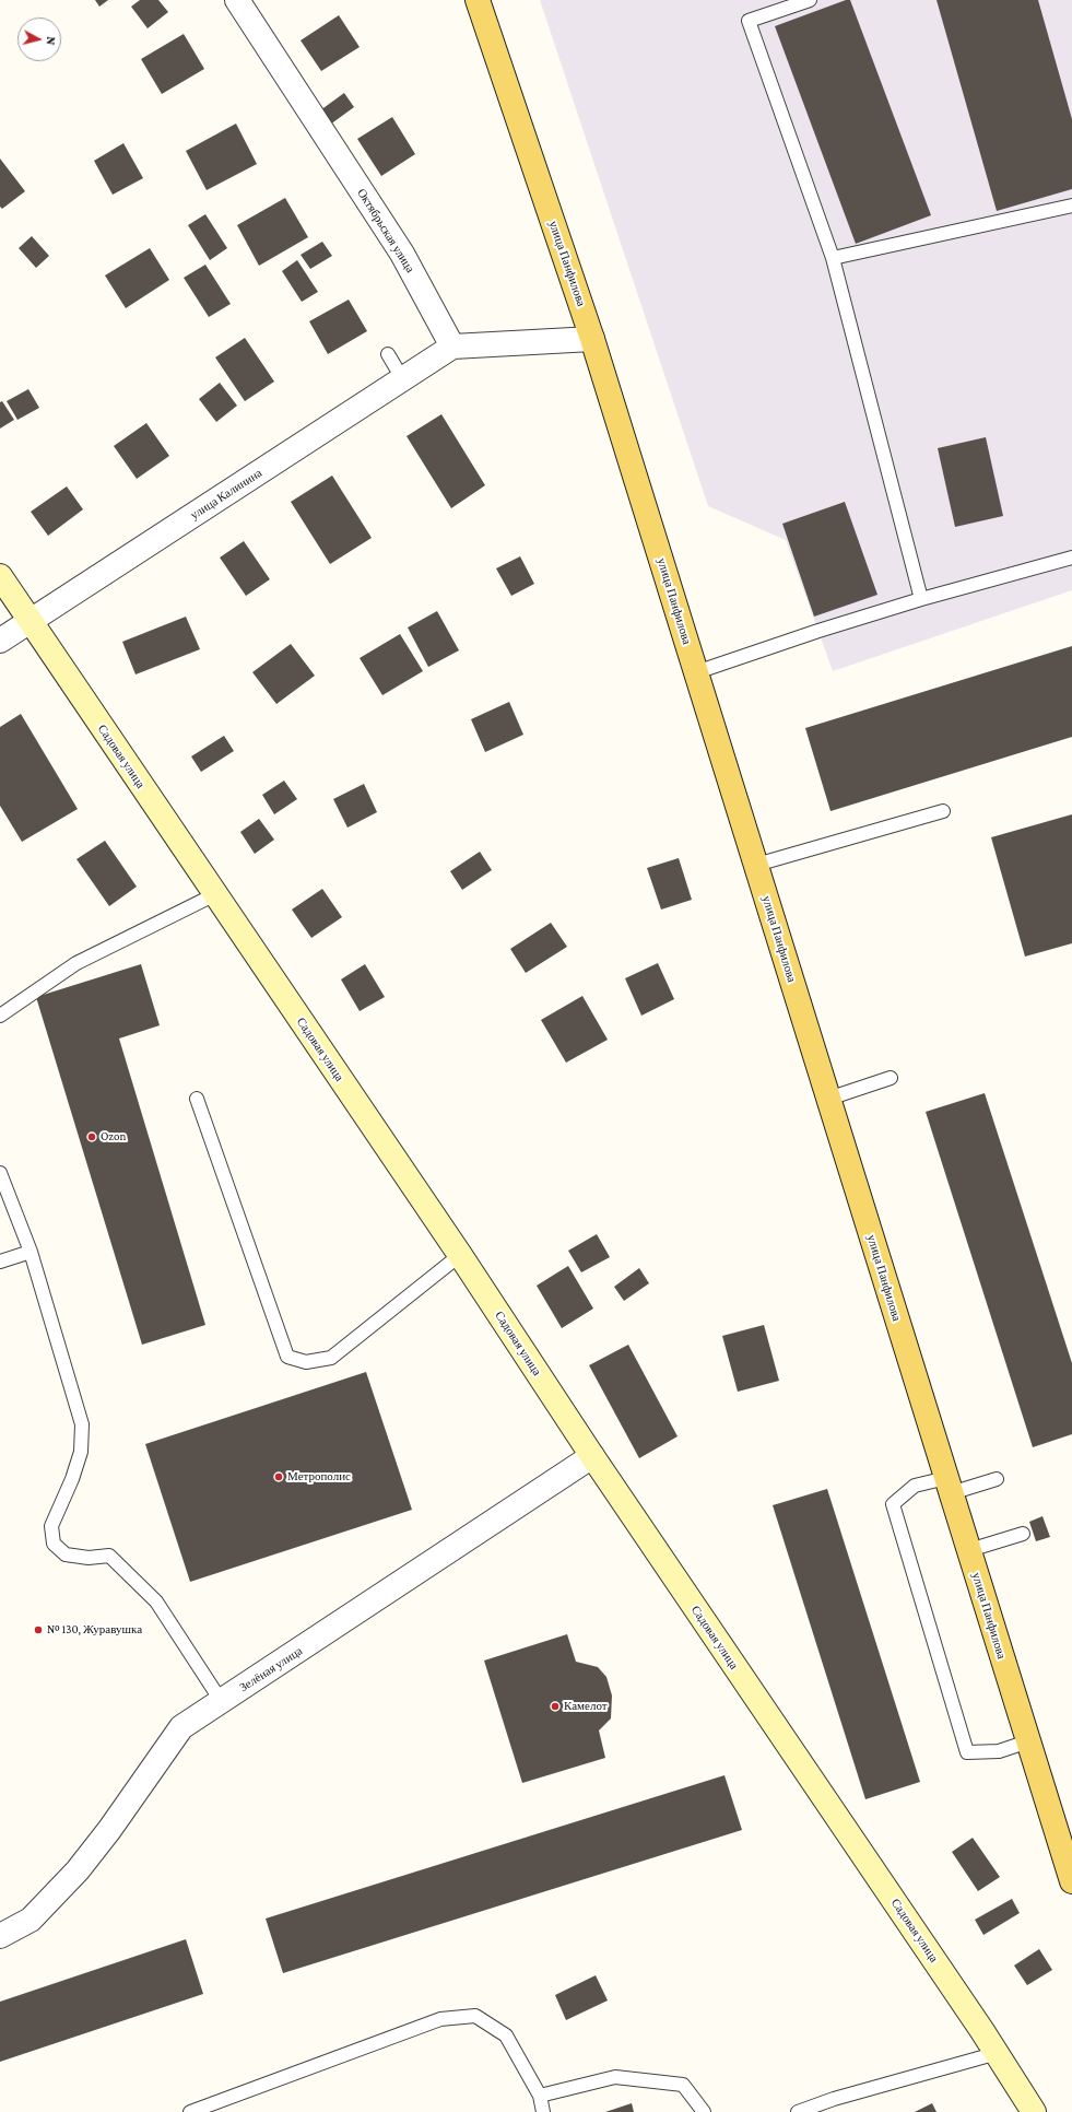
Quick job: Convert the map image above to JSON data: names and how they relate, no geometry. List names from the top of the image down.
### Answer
{
  "streets": {
    "main road": ["улица Панфилова"],
    "street": [
      "Октябрьская улица",
      "улица Калинина",
      "Садовая улица",
      "Зелёная улица"
    ]
  },
  "crossings": [
    ["Октябрьская улица", "улица Калинина"],
    ["улица Калинина", "Садовая улица"],
    ["Садовая улица", "Зелёная улица"]
  ],
  "places": [
    "Ozon",
    "Метрополис",
    "№ 130, Журавушка",
    "Камелот"
  ],
  "north": "right"
}
